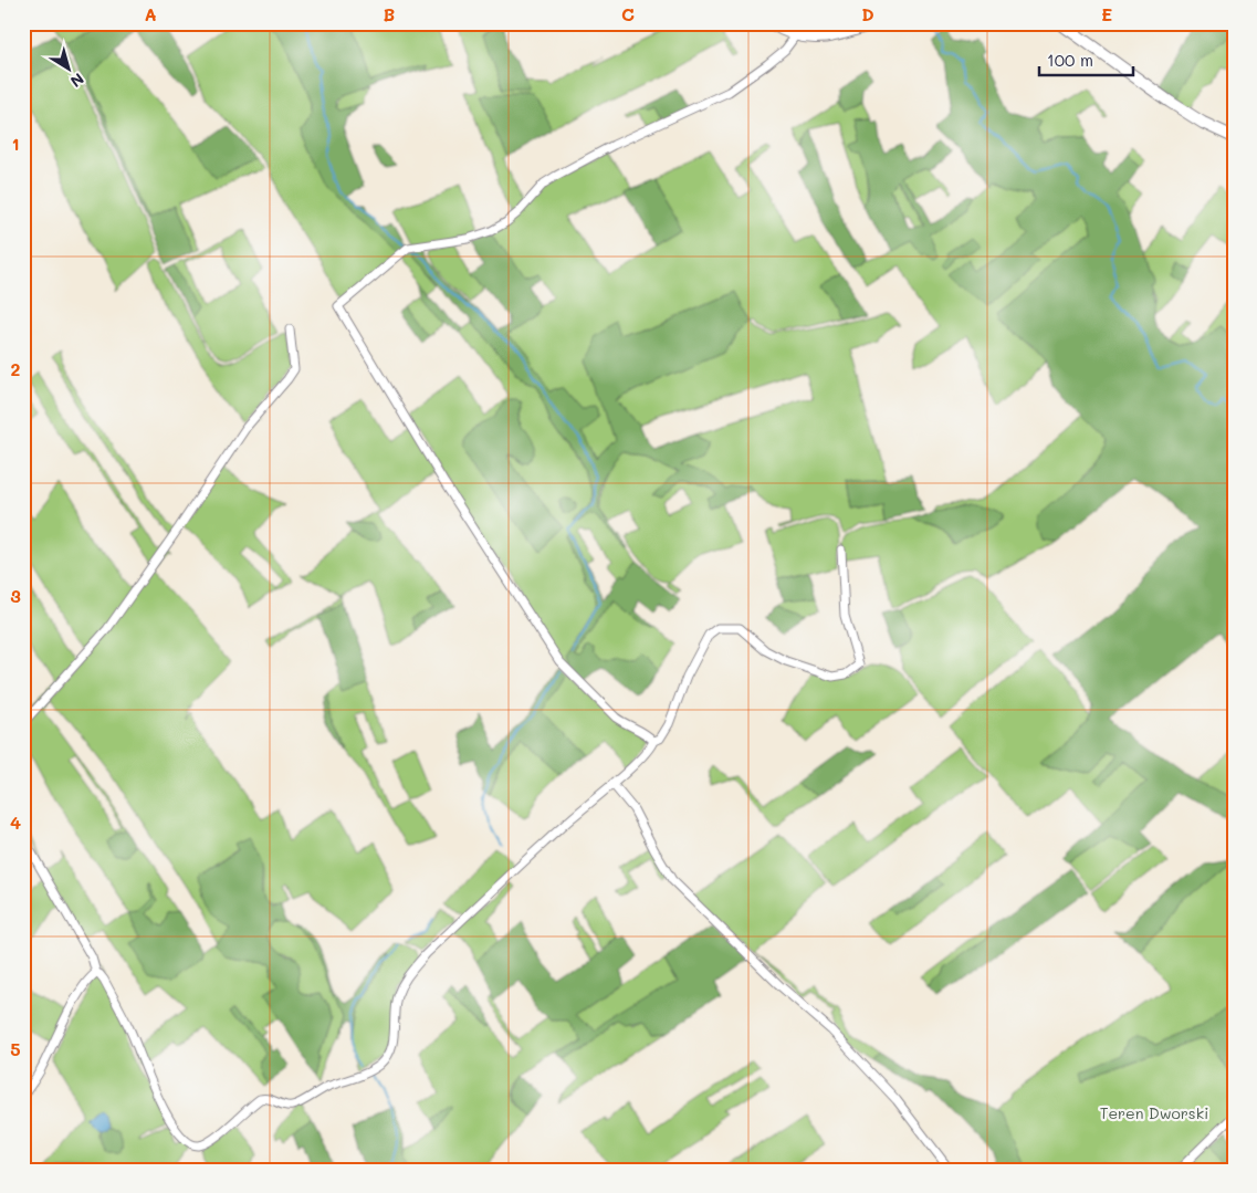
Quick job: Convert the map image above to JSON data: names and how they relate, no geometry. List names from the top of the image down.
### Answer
{
  "parks": ["Teren Dworski"],
  "scale_bar": "100 m",
  "north": "bottom right",
  "grid": {
    "columns": [
      "A",
      "B",
      "C",
      "D",
      "E"
    ],
    "rows": [
      "1",
      "2",
      "3",
      "4",
      "5"
    ]
  }
}
